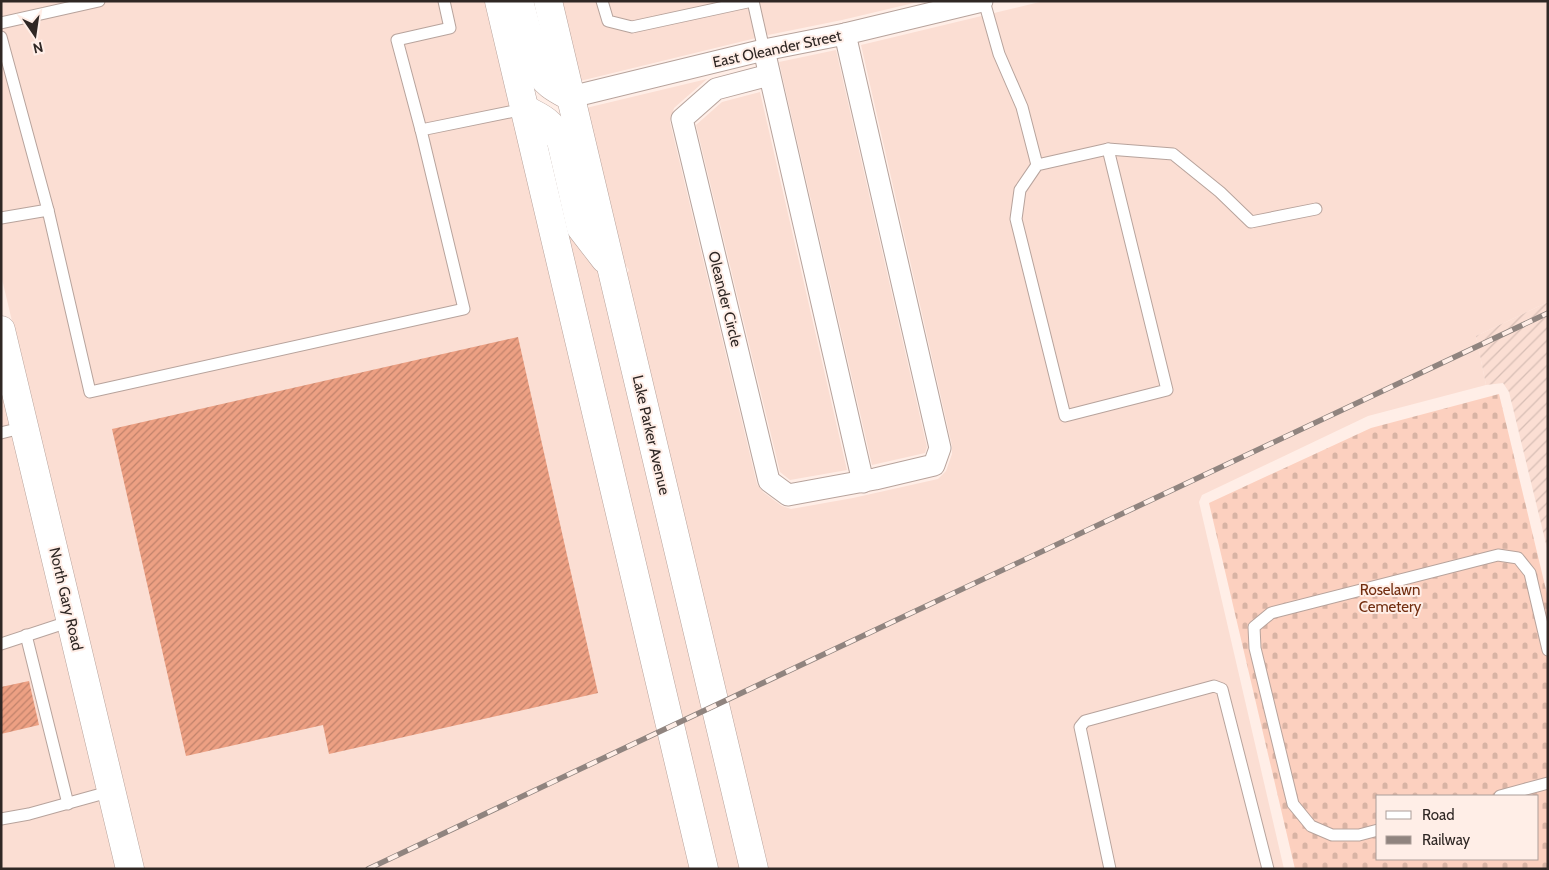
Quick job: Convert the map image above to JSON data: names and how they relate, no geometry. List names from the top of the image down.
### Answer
{
  "streets": {
    "main road": ["Lake Parker Avenue", "North Gary Road"],
    "street": ["East Oleander Street", "Oleander Circle"]
  },
  "crossings": [
    ["East Oleander Street", "Oleander Circle"],
    ["East Oleander Street", "Lake Parker Avenue"]
  ],
  "parks": ["Roselawn Cemetery"],
  "legend": ["Road", "Railway"],
  "north": "bottom"
}
